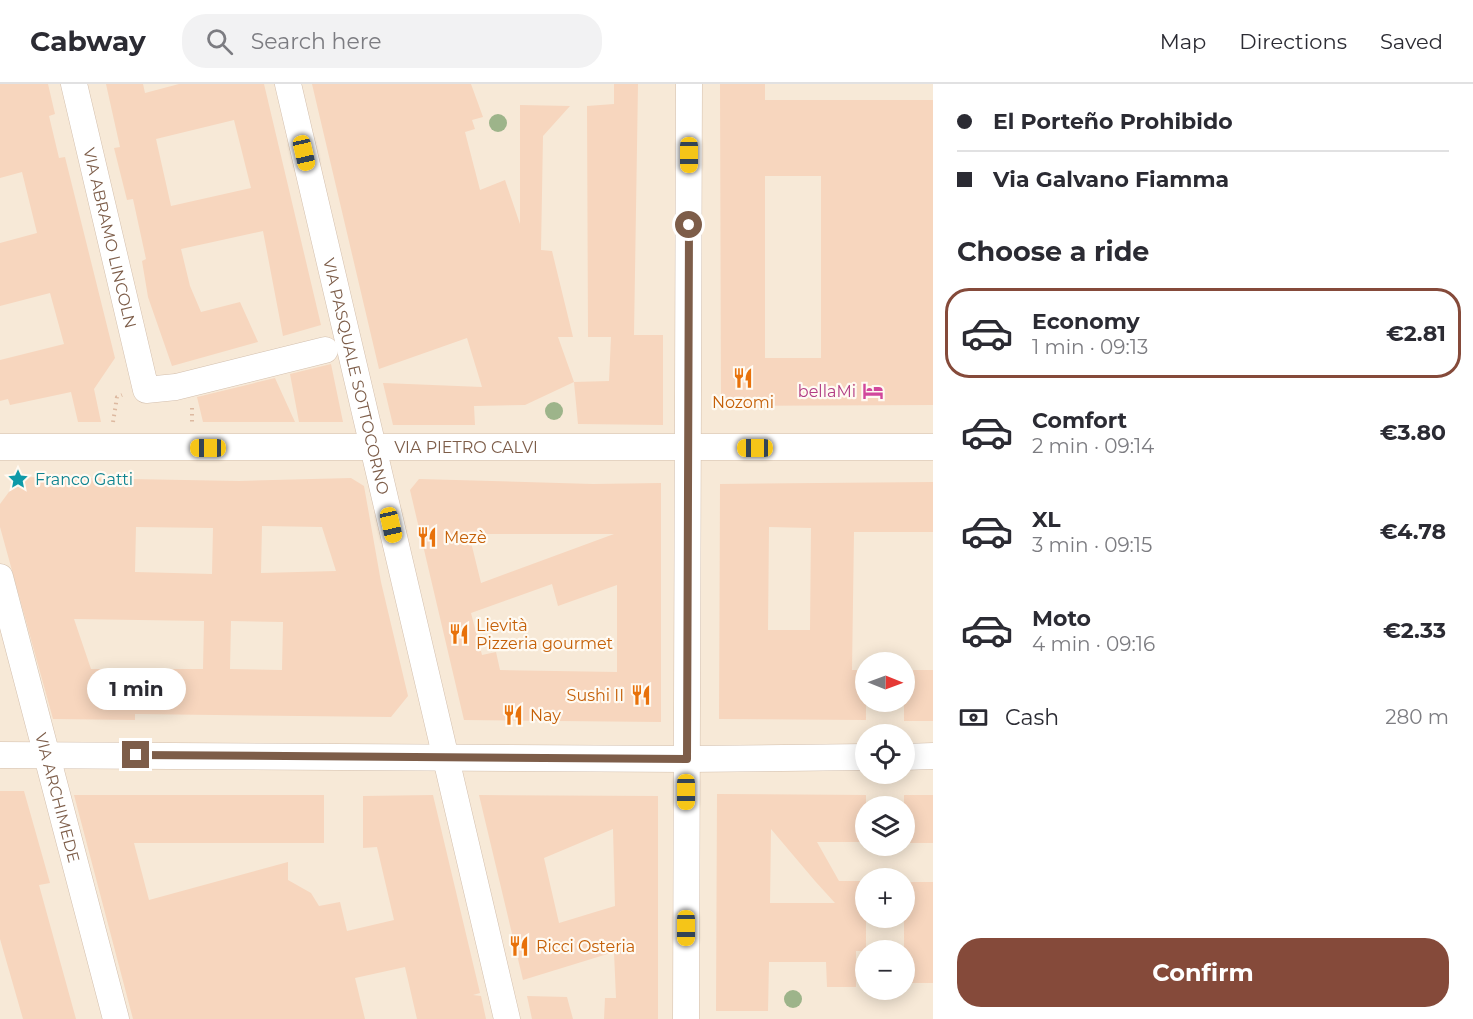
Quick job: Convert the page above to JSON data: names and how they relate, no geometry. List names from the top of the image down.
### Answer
{
  "streets": {
    "street": [
      "VIA ABRAMO LINCOLN",
      "VIA PASQUALE SOTTOCORNO",
      "VIA PIETRO CALVI",
      "VIA ARCHIMEDE"
    ]
  },
  "crossings": [
    ["VIA PASQUALE SOTTOCORNO", "VIA PIETRO CALVI"]
  ],
  "places": {
    "restaurant": [
      "Nozomi",
      "Mezè",
      "Lievità Pizzeria gourmet",
      "Sushi II",
      "Nay",
      "Ricci Osteria"
    ],
    "hotel": ["bellaMi"],
    "place": ["Franco Gatti"]
  },
  "north": "right",
  "page": {
    "header": "Cabway",
    "search": "Search here",
    "nav": ["Map", "Directions", "Saved"],
    "banner": ["El Porteño Prohibido", "Via Galvano Fiamma"],
    "heading": "Choose a ride",
    "list": [
      {
        "name": "Economy",
        "note": "1 min · 09:13",
        "value": "€2.81"
      },
      {
        "name": "Comfort",
        "note": "2 min · 09:14",
        "value": "€3.80"
      },
      {
        "name": "XL",
        "note": "3 min · 09:15",
        "value": "€4.78"
      },
      {
        "name": "Moto",
        "note": "4 min · 09:16",
        "value": "€2.33"
      }
    ],
    "map_buttons": ["+", "−"],
    "bubble": "1 min",
    "pay": ["Cash", "280 m"],
    "buttons": "Confirm"
  }
}
